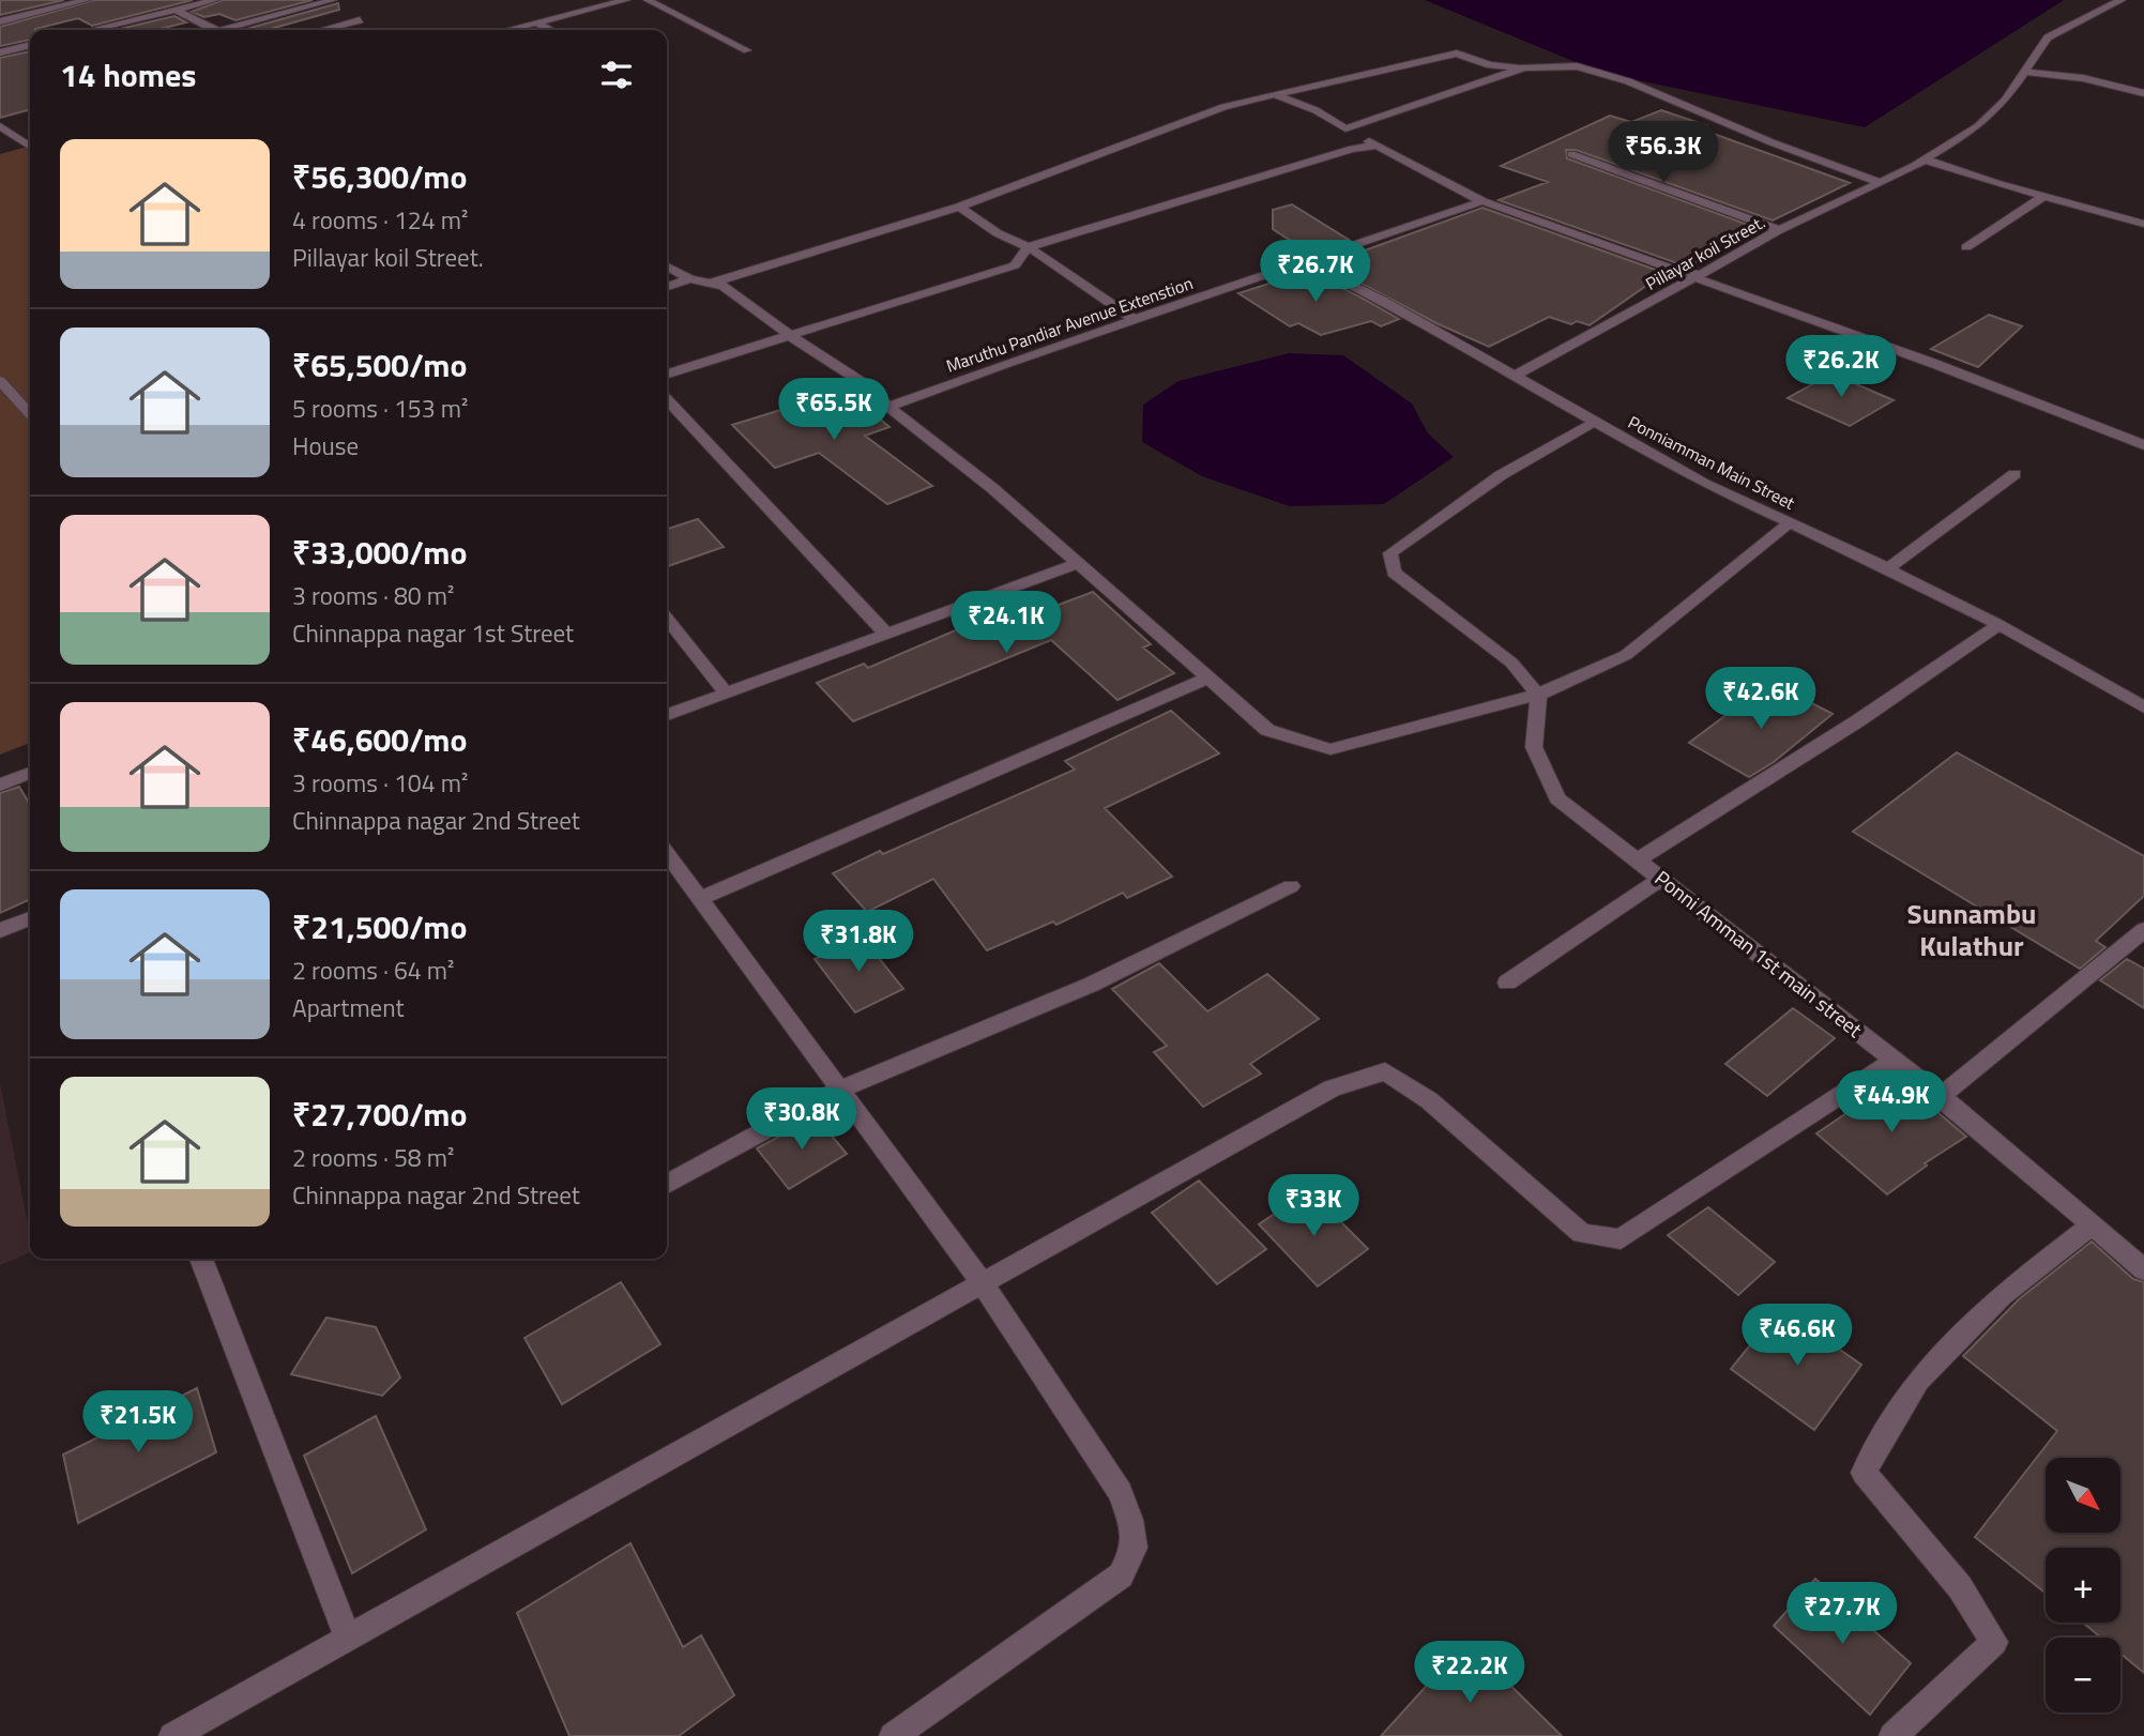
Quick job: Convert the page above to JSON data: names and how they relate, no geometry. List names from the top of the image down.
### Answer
{
  "streets": {
    "street": [
      "Pillayar koil Street.",
      "Maruthu Pandiar Avenue Extenstion",
      "Ponniamman Main Street",
      "Ponni Amman 1st main street"
    ]
  },
  "crossings": [
    ["Pillayar koil Street.", "Ponniamman Main Street"],
    ["Maruthu Pandiar Avenue Extenstion", "Ponniamman Main Street"]
  ],
  "districts": ["Sunnambu Kulathur"],
  "north": "bottom right",
  "page": {
    "heading": "14 homes",
    "list": [
      {
        "name": "₹56,300/mo",
        "note": "4 rooms · 124 m² · Pillayar koil Street."
      },
      {
        "name": "₹65,500/mo",
        "note": "5 rooms · 153 m² · House"
      },
      {
        "name": "₹33,000/mo",
        "note": "3 rooms · 80 m² · Chinnappa nagar 1st Street"
      },
      {
        "name": "₹46,600/mo",
        "note": "3 rooms · 104 m² · Chinnappa nagar 2nd Street"
      },
      {
        "name": "₹21,500/mo",
        "note": "2 rooms · 64 m² · Apartment"
      },
      {
        "name": "₹27,700/mo",
        "note": "2 rooms · 58 m² · Chinnappa nagar 2nd Street"
      }
    ],
    "price": [
      "₹56.3K",
      "₹26.7K",
      "₹26.2K",
      "₹65.5K",
      "₹24.1K",
      "₹42.6K",
      "₹31.8K",
      "₹44.9K",
      "₹30.8K",
      "₹33K",
      "₹46.6K",
      "₹21.5K",
      "₹27.7K",
      "₹22.2K"
    ],
    "map_buttons": ["+", "−"]
  }
}
